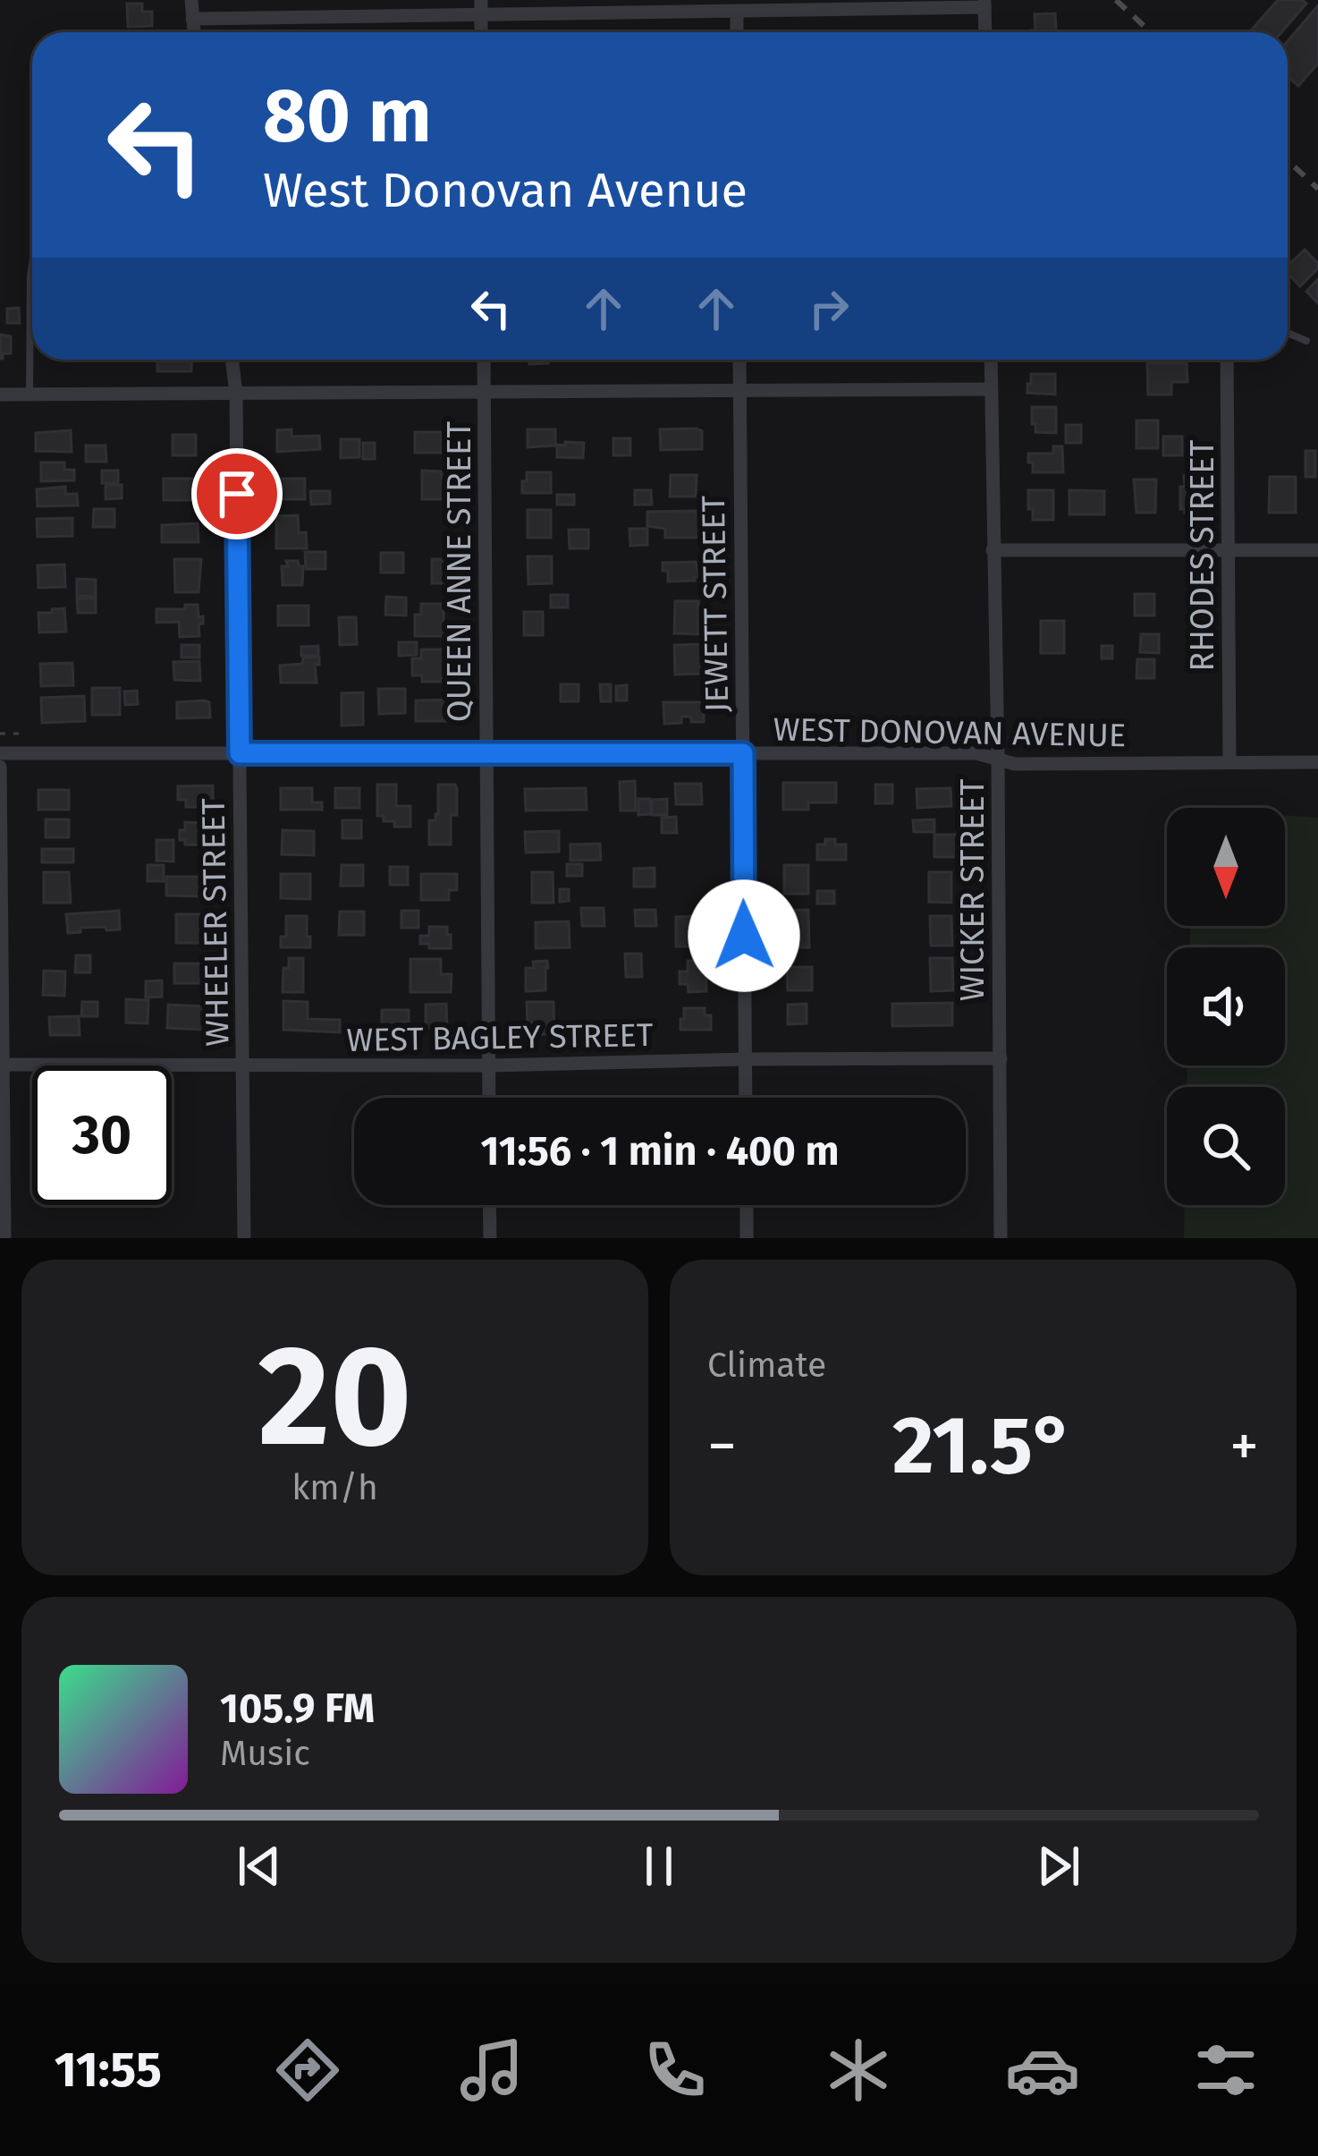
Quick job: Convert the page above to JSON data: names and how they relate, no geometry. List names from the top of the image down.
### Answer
{
  "streets": {
    "street": [
      "RHODES STREET",
      "QUEEN ANNE STREET",
      "JEWETT STREET",
      "WEST DONOVAN AVENUE",
      "WICKER STREET",
      "WHEELER STREET",
      "WEST BAGLEY STREET"
    ]
  },
  "crossings": [
    ["RHODES STREET", "WEST DONOVAN AVENUE"],
    ["QUEEN ANNE STREET", "WEST DONOVAN AVENUE"],
    ["QUEEN ANNE STREET", "WEST BAGLEY STREET"],
    ["JEWETT STREET", "WEST DONOVAN AVENUE"],
    ["JEWETT STREET", "WEST BAGLEY STREET"],
    ["WEST DONOVAN AVENUE", "WICKER STREET"],
    ["WEST DONOVAN AVENUE", "WHEELER STREET"],
    ["WICKER STREET", "WEST BAGLEY STREET"],
    ["WHEELER STREET", "WEST BAGLEY STREET"]
  ],
  "north": "bottom",
  "page": {
    "turn": ["80 m", "West Donovan Avenue"],
    "limit": "30",
    "trip": "11:56 · 1 min · 400 m",
    "tile": [
      ["20", "km/h"],
      "Climate"
    ],
    "heat": ["−", "21.5°", "+"],
    "song": ["105.9 FM", "Music"],
    "tabs": "11:55"
  }
}
